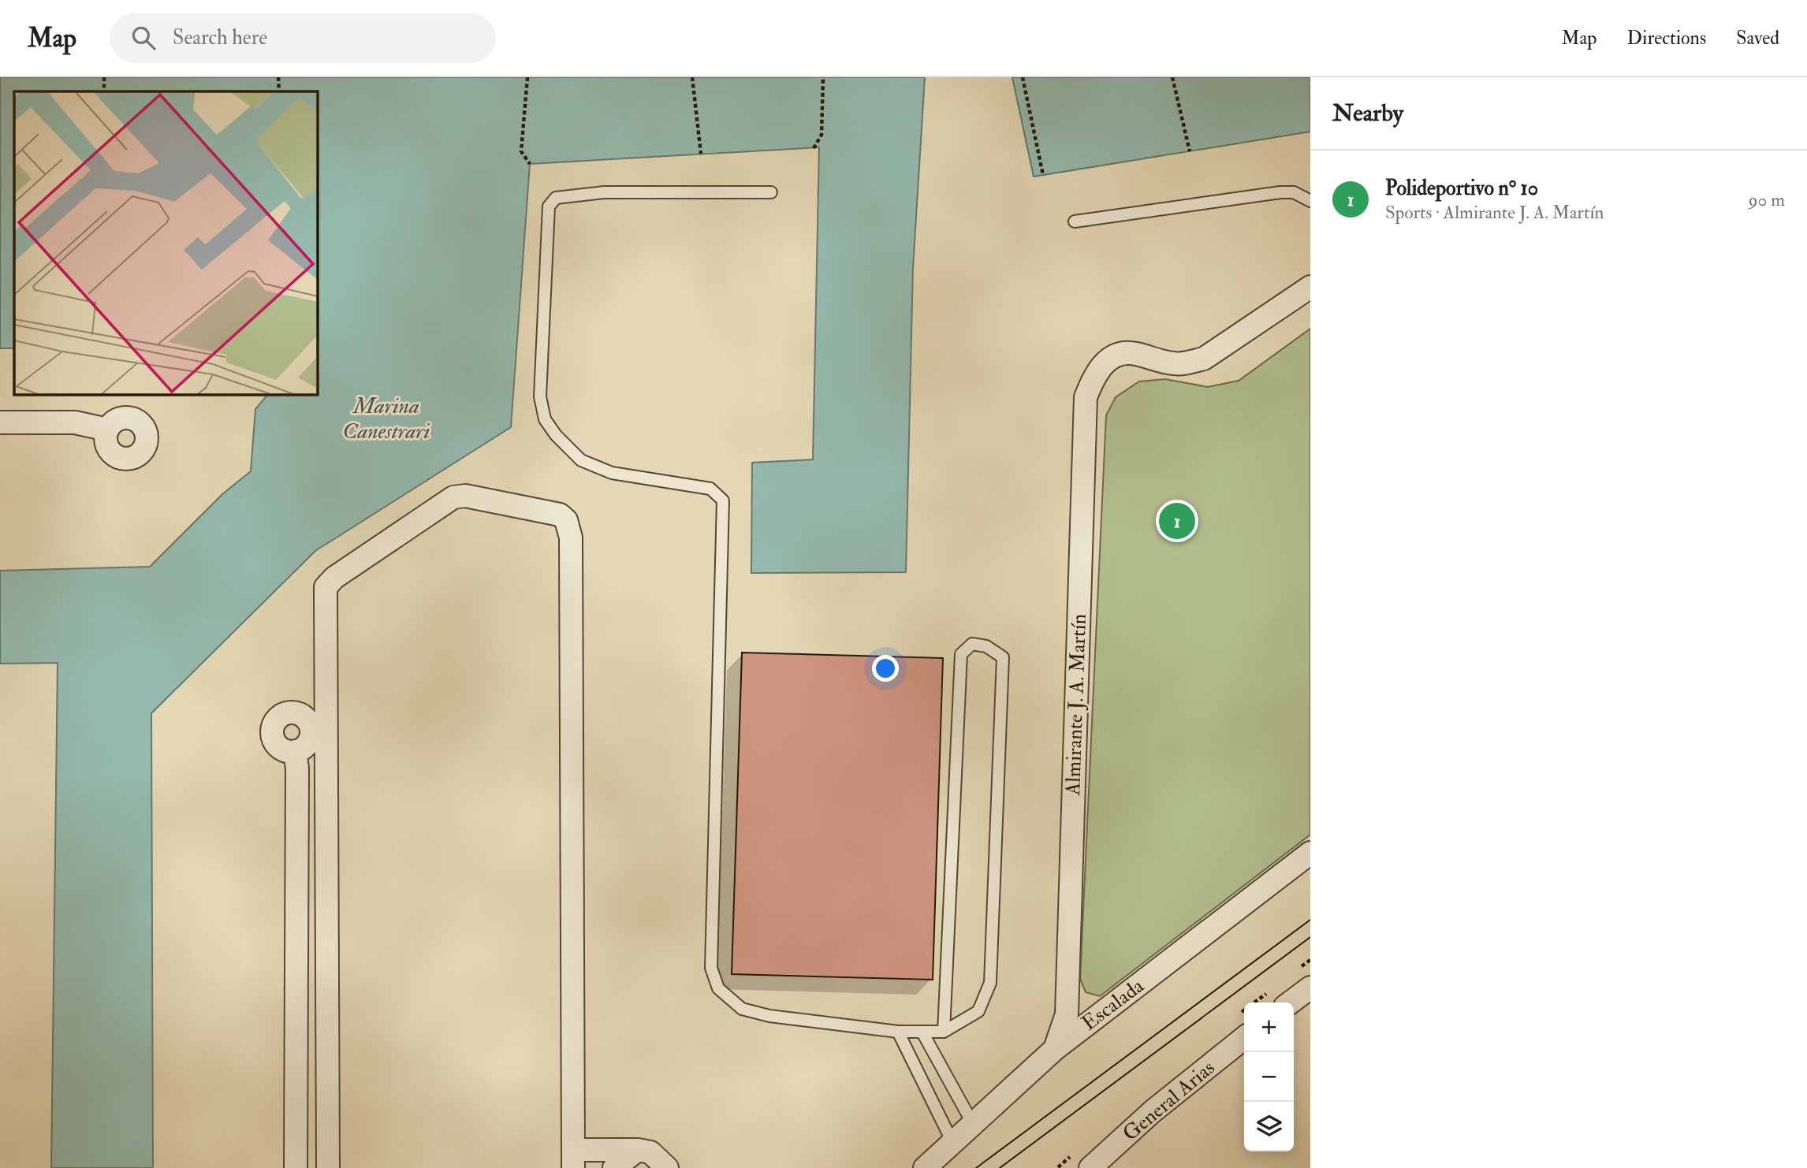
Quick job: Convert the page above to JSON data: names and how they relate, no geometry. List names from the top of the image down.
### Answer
{
  "streets": {
    "street": ["Almirante J. A. Martín", "Escalada", "General Arias"]
  },
  "crossings": [
    ["Almirante J. A. Martín", "Escalada"]
  ],
  "water": ["Marina Canestrari"],
  "page": {
    "header": "Map",
    "search": "Search here",
    "nav": ["Map", "Directions", "Saved"],
    "heading": "Nearby",
    "list": [
      {
        "mark": "1",
        "name": "Polideportivo n° 10",
        "note": "Sports · Almirante J. A. Martín",
        "value": "90 m"
      }
    ],
    "pins": "1",
    "map_buttons": ["+", "−"]
  }
}
